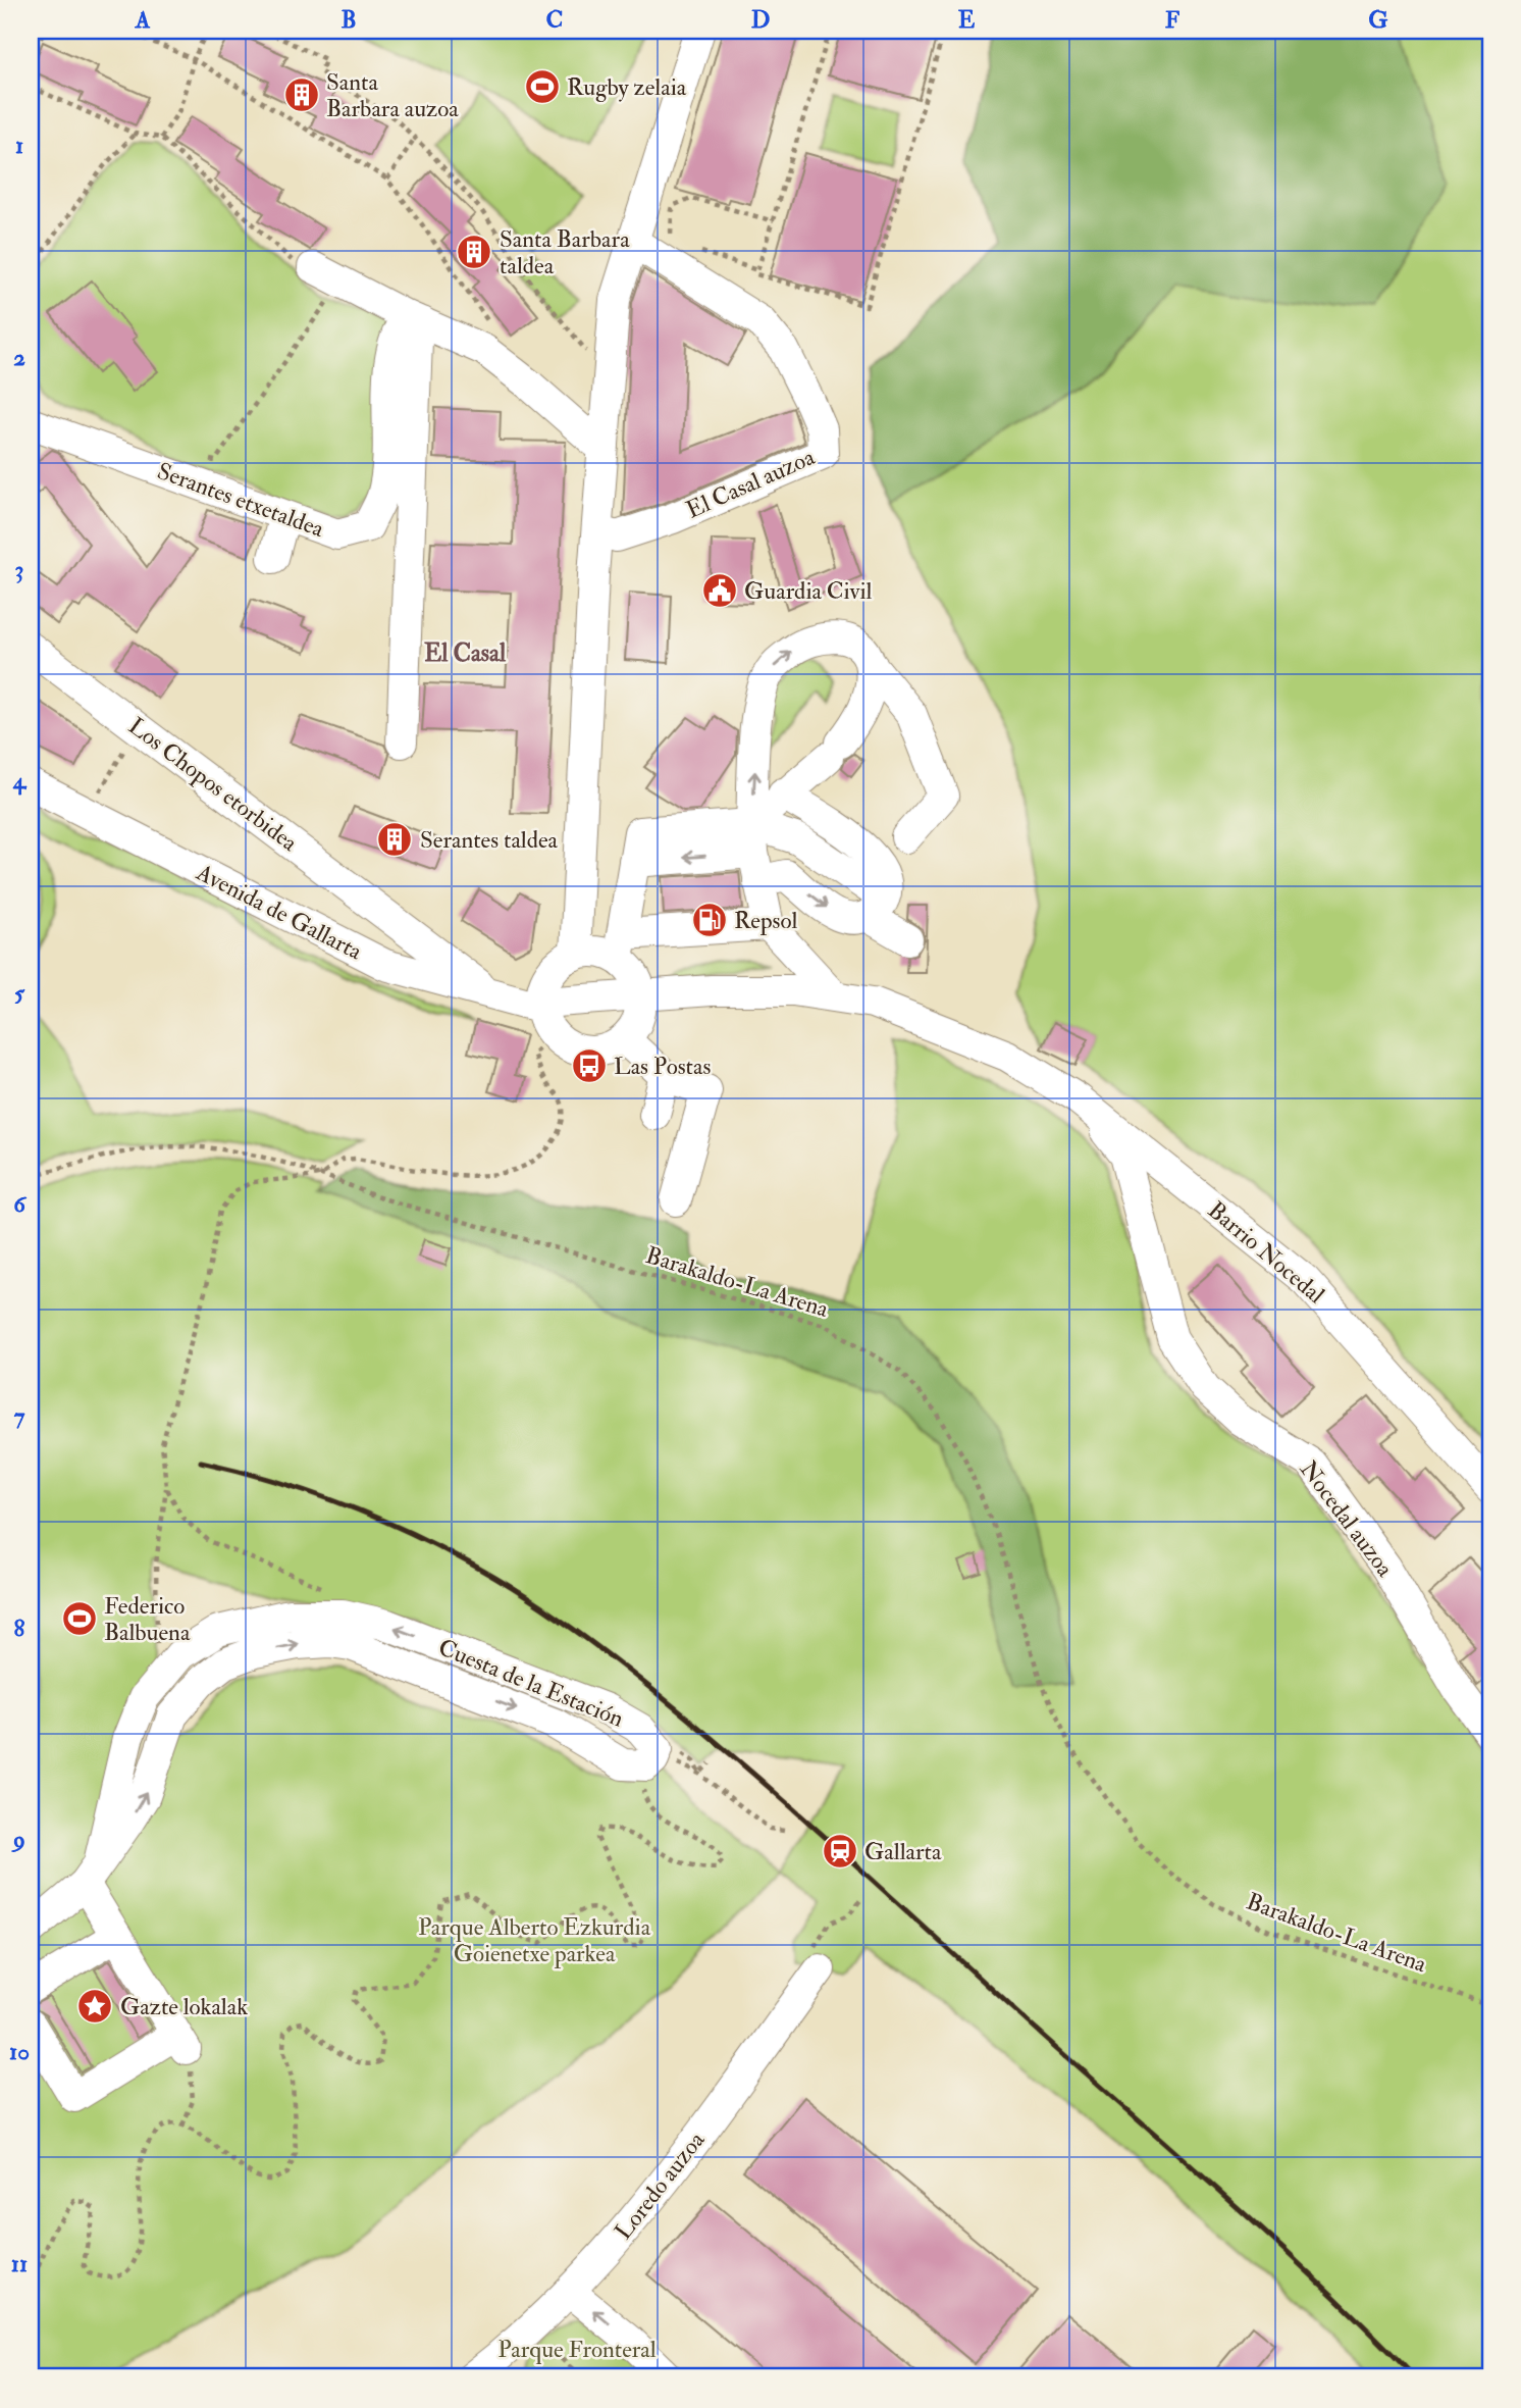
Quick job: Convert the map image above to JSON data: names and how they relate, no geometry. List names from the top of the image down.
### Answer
{
  "streets": {
    "street": [
      "El Casal auzoa",
      "Serantes etxetaldea",
      "Los Chopos etorbidea",
      "Avenida de Gallarta",
      "Barrio Nocedal",
      "Nocedal auzoa",
      "Cuesta de la Estación",
      "Loredo auzoa"
    ],
    "path": ["Barakaldo-La Arena"]
  },
  "crossings": [
    ["Los Chopos etorbidea", "Avenida de Gallarta"],
    ["Avenida de Gallarta", "Barrio Nocedal"],
    ["Avenida de Gallarta", "Nocedal auzoa"],
    ["Barrio Nocedal", "Nocedal auzoa"]
  ],
  "districts": ["El Casal"],
  "parks": ["Parque Alberto Ezkurdia Goienetxe parkea", "Parque Fronteral"],
  "places": {
    "sports": ["Rugby zelaia", "Federico Balbuena"],
    "building": ["Santa Barbara auzoa", "Santa Barbara taldea", "Serantes taldea"],
    "public building": ["Guardia Civil"],
    "fuel station": ["Repsol"],
    "bus stop": ["Las Postas"],
    "station": ["Gallarta"],
    "place": ["Gazte lokalak"]
  },
  "grid": {
    "columns": [
      "A",
      "B",
      "C",
      "D",
      "E",
      "F",
      "G"
    ],
    "rows": [
      "1",
      "2",
      "3",
      "4",
      "5",
      "6",
      "7",
      "8",
      "9",
      "10",
      "11"
    ]
  }
}
